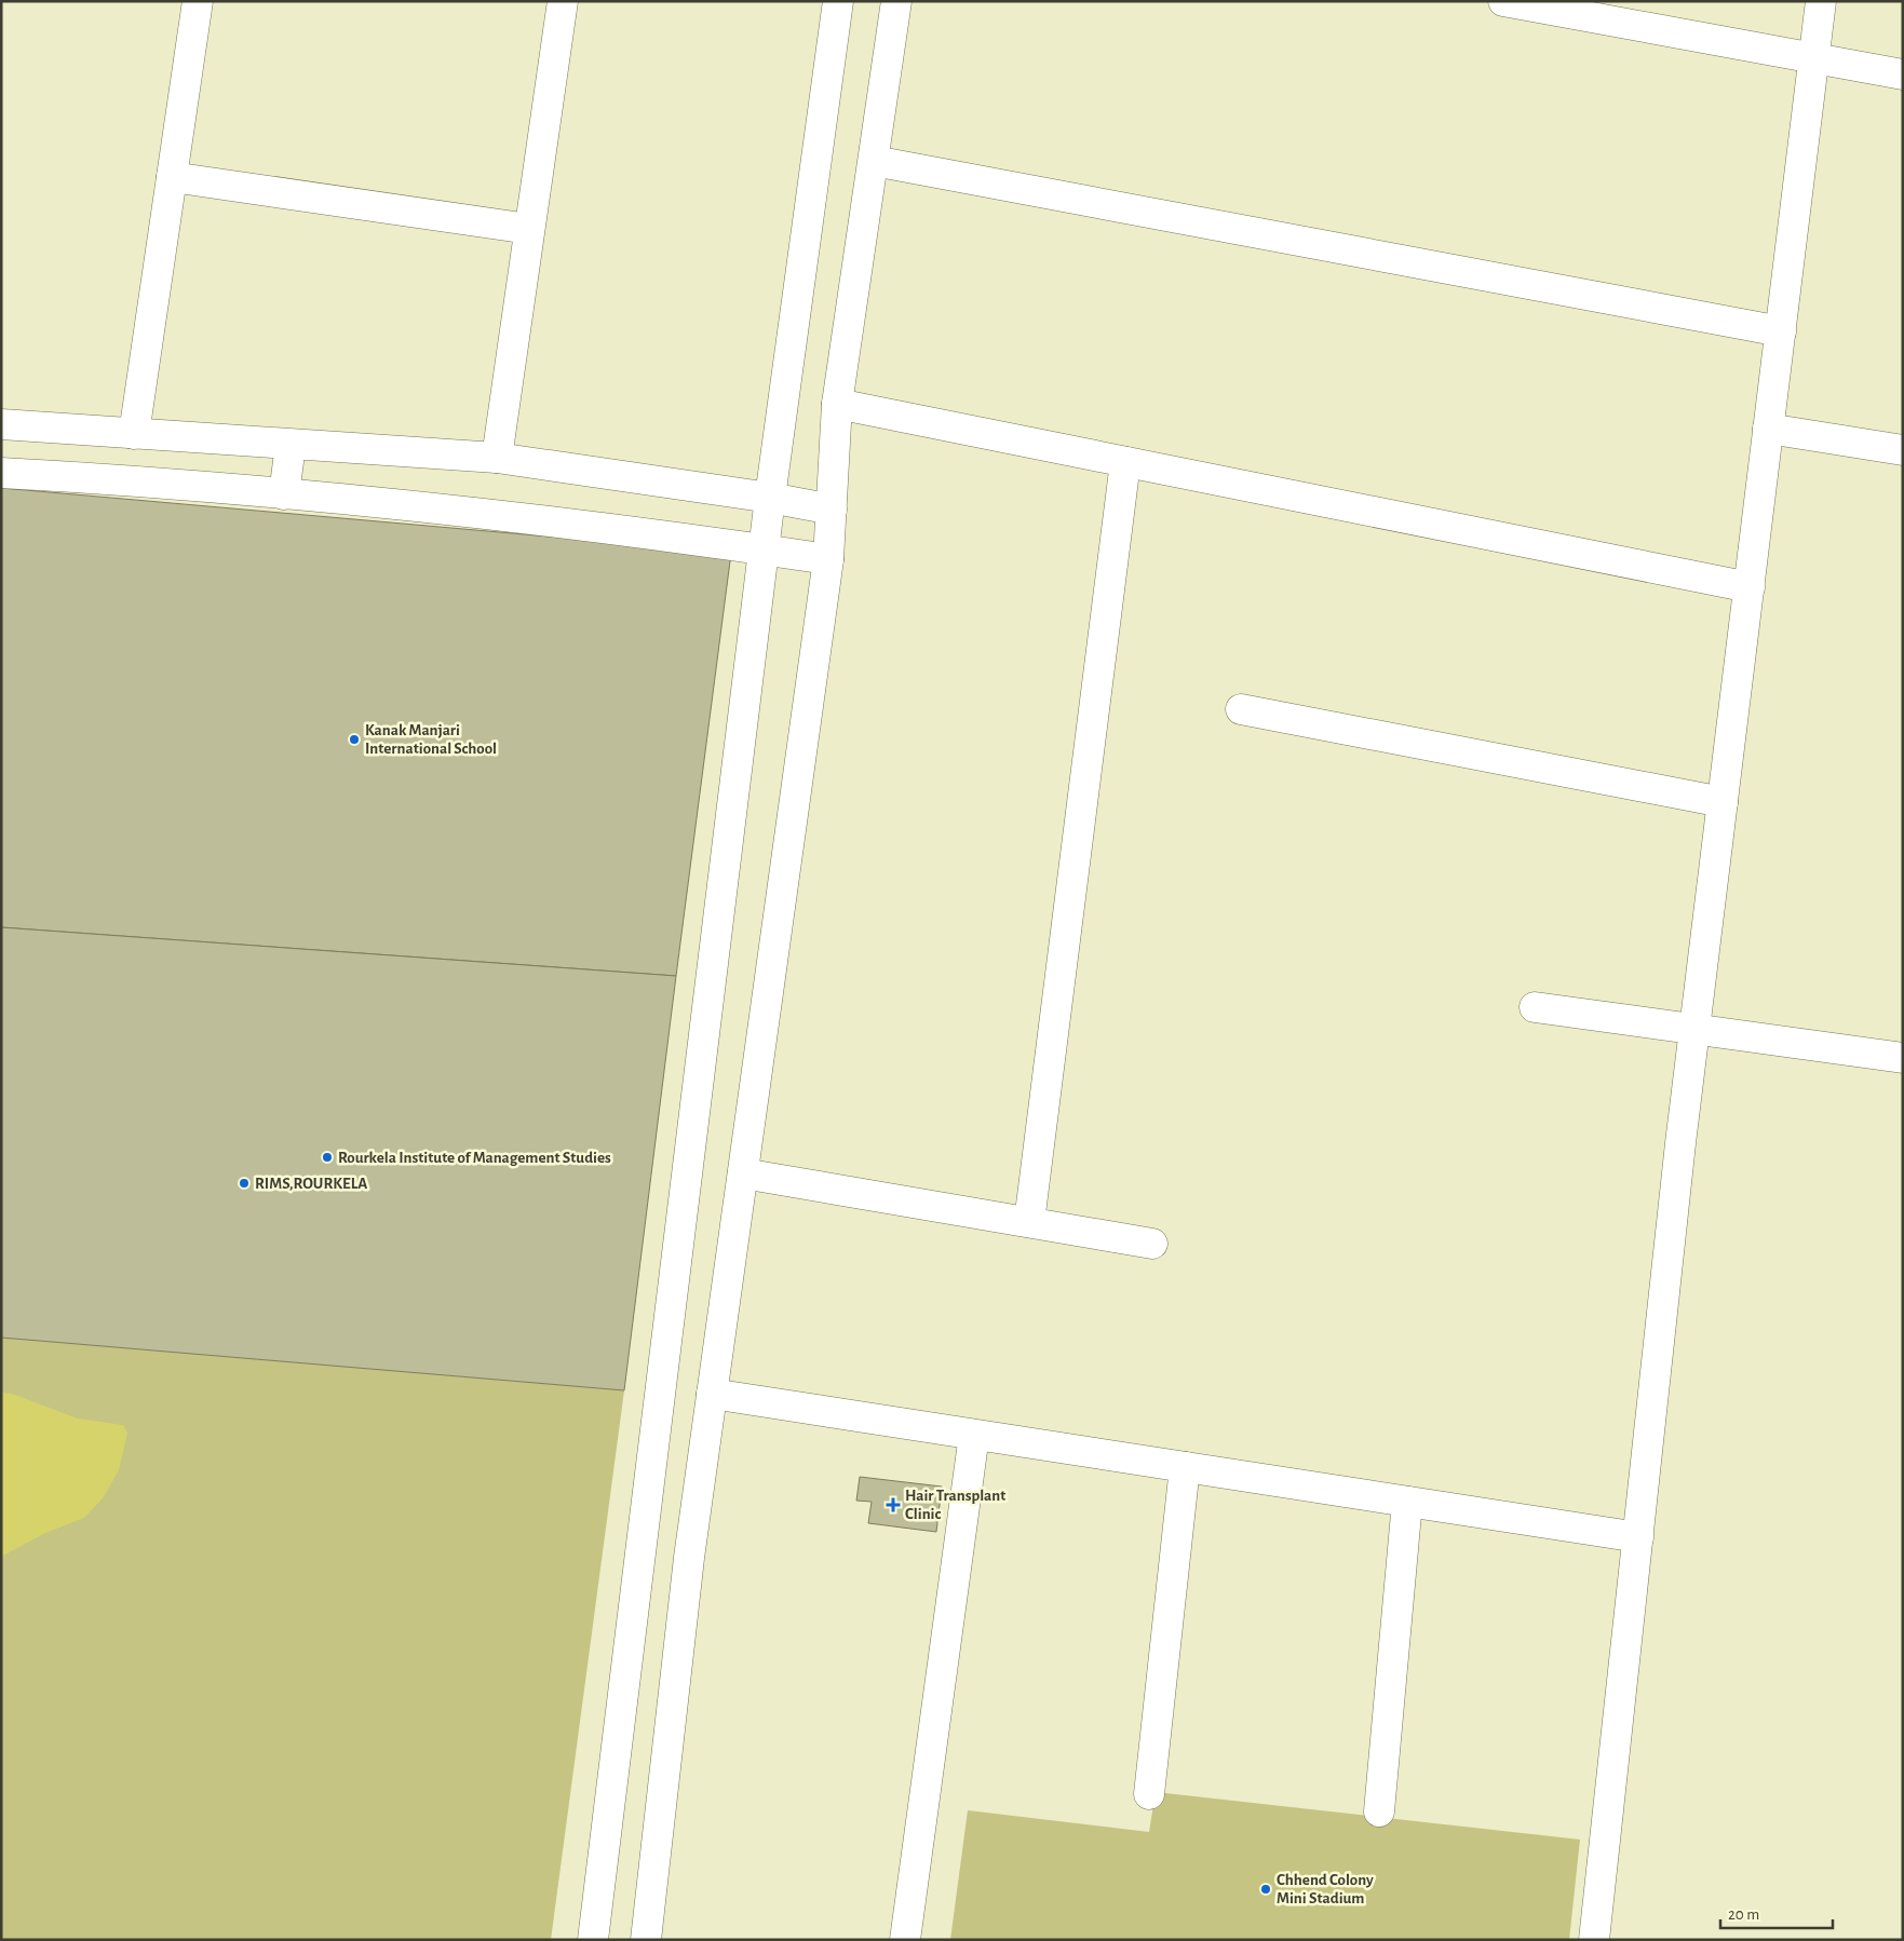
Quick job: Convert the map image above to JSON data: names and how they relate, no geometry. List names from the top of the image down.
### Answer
{
  "places": {
    "other": [
      "Kanak Manjari International School",
      "Rourkela Institute of Management Studies",
      "RIMS,ROURKELA",
      "Chhend Colony Mini Stadium"
    ],
    "health": ["Hair Transplant Clinic"]
  },
  "scale_bar": "20 m"
}
